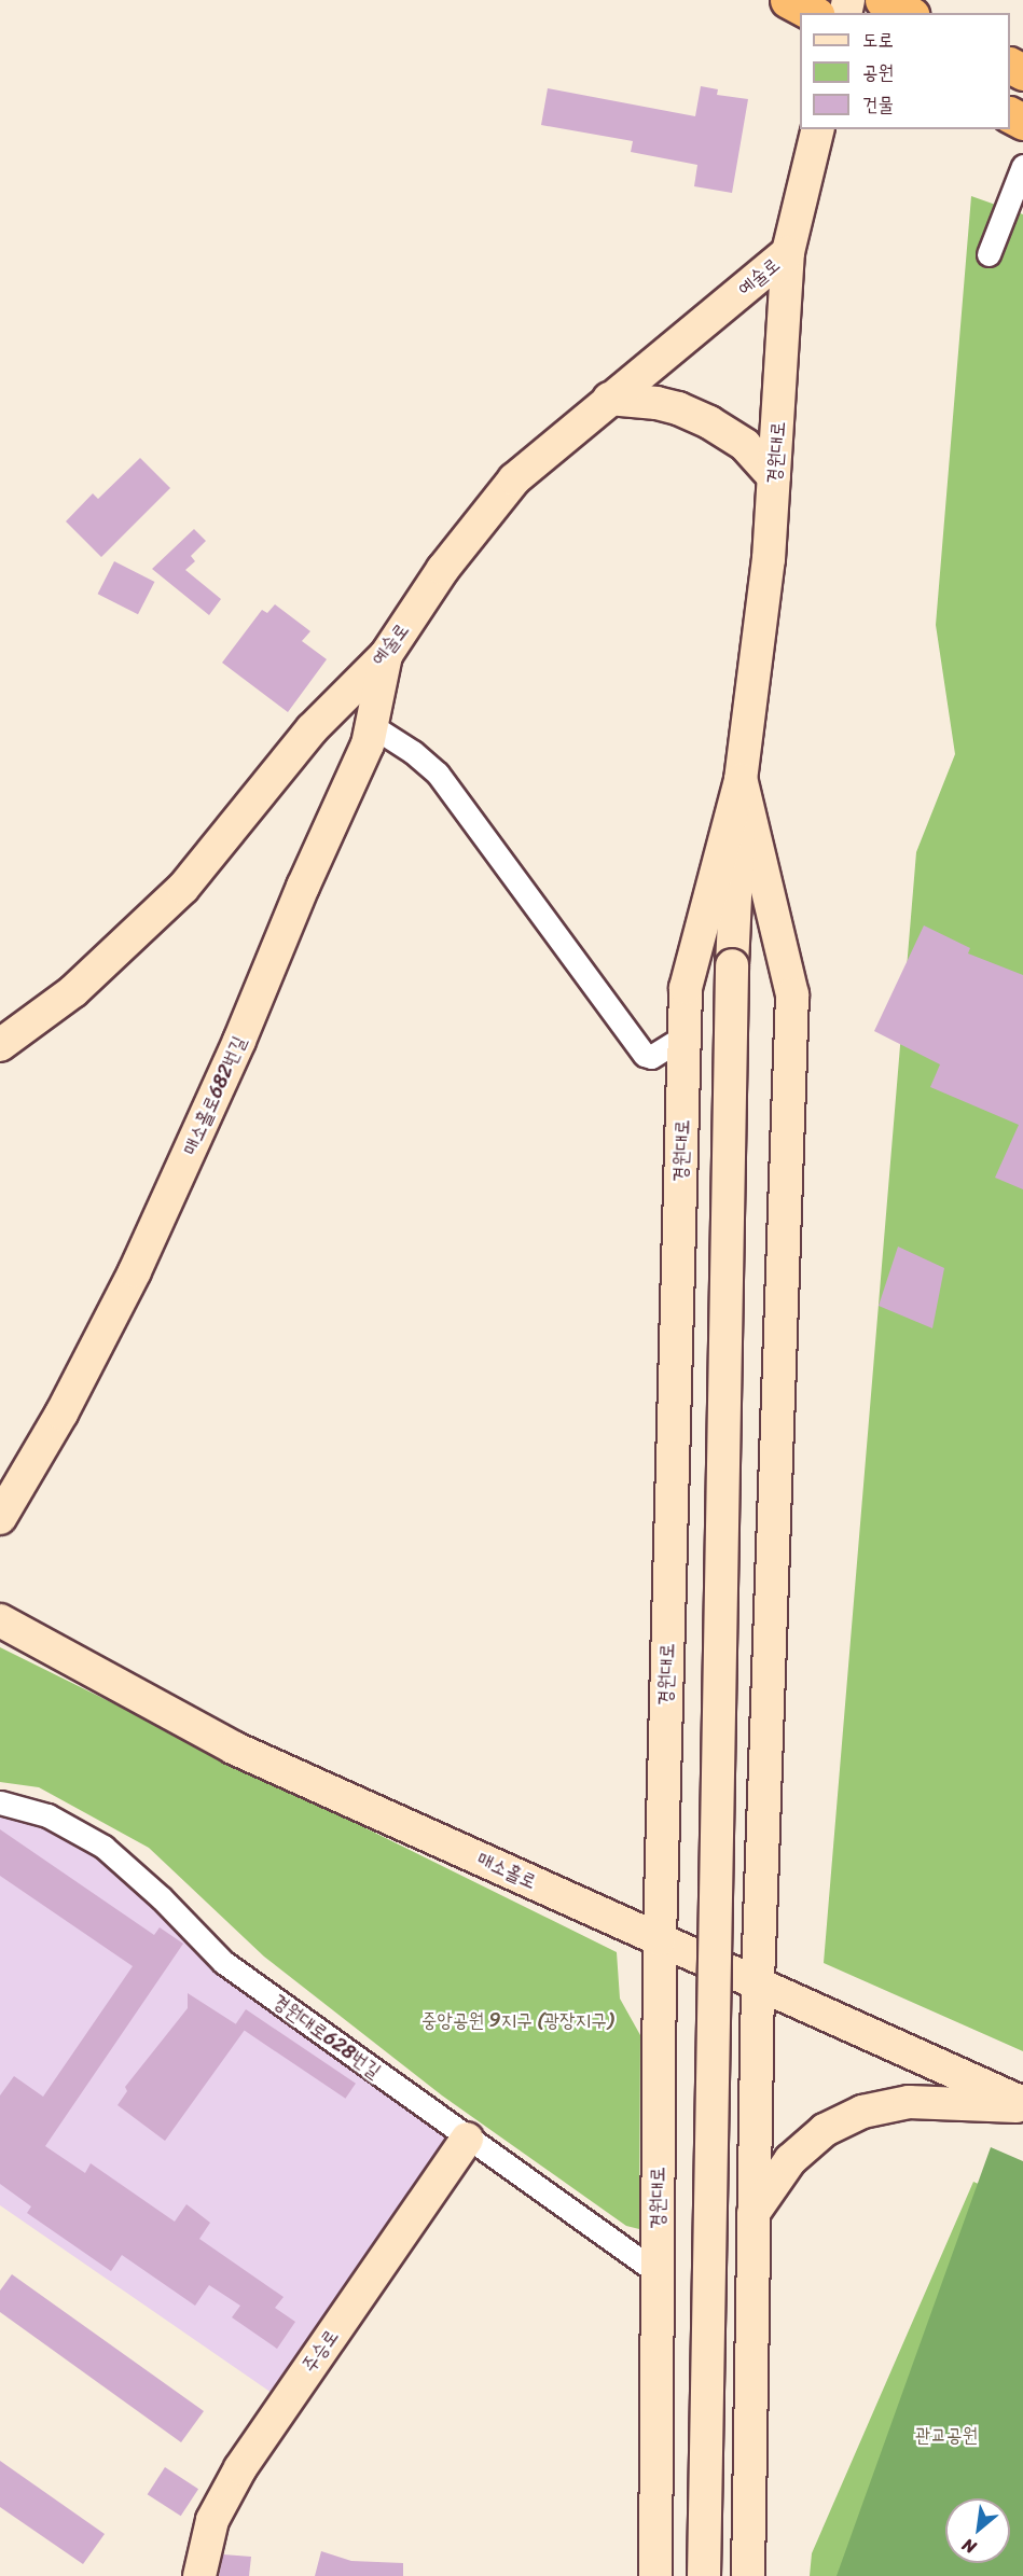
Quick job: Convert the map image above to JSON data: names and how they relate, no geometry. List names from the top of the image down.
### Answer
{
  "streets": {
    "main road": [
      "예술로",
      "경원대로",
      "매소홀로682번길",
      "매소홀로",
      "주승로"
    ],
    "street": ["경원대로628번길"]
  },
  "crossings": [
    ["예술로", "경원대로"],
    ["예술로", "매소홀로682번길"],
    ["경원대로", "매소홀로"],
    ["경원대로", "경원대로628번길"],
    ["경원대로628번길", "주승로"]
  ],
  "parks": ["중앙공원 9지구 (광장지구)", "관교공원"],
  "legend": ["도로", "공원", "건물"],
  "north": "bottom left"
}
